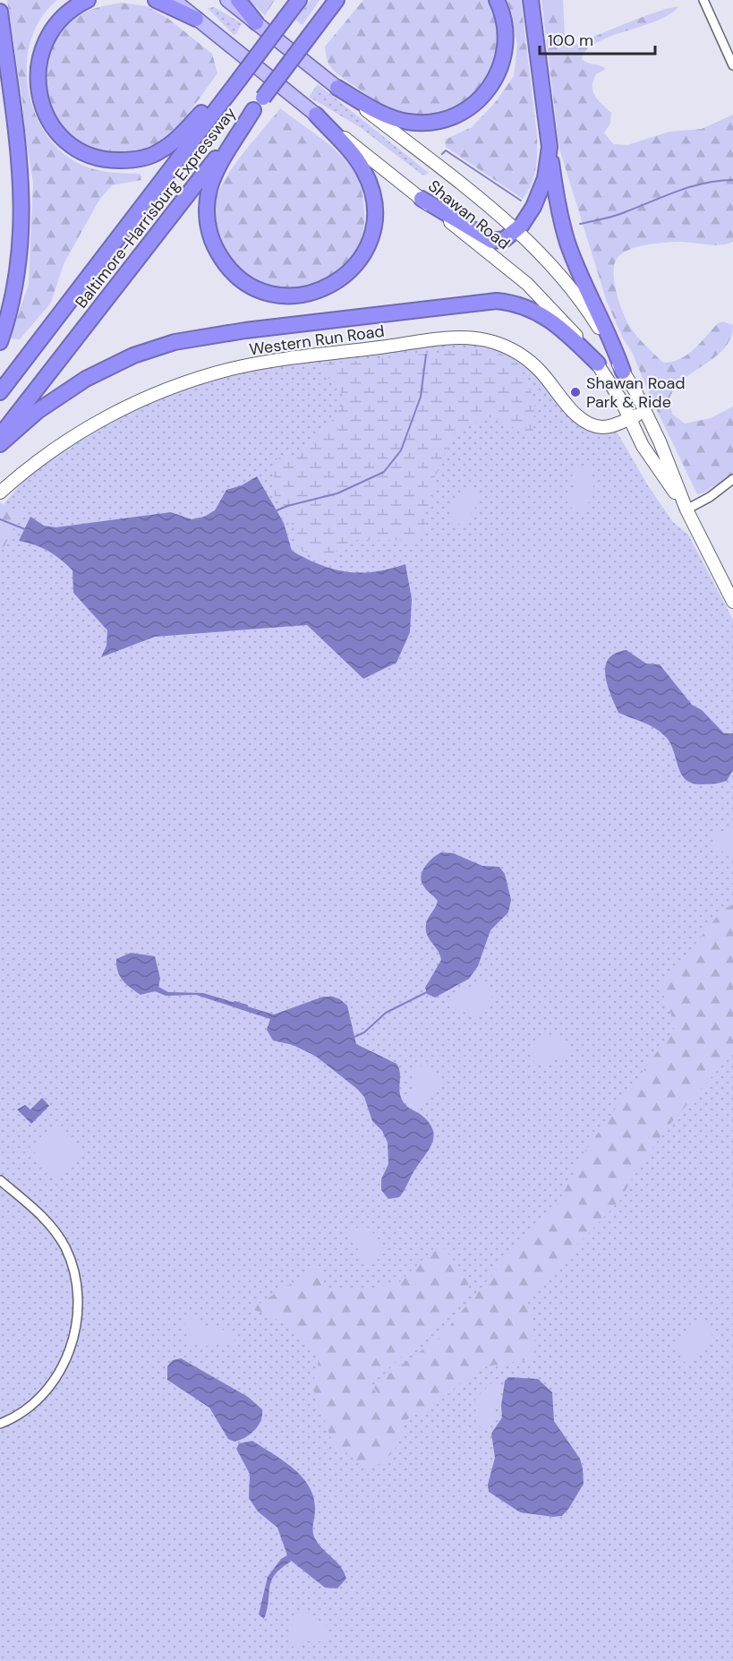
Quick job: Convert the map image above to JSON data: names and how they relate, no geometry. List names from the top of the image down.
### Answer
{
  "streets": {
    "highway": ["Baltimore-Harrisburg Expressway"],
    "main road": ["Shawan Road", "Western Run Road"]
  },
  "crossings": [
    ["Shawan Road", "Western Run Road"]
  ],
  "places": ["Shawan Road Park & Ride"],
  "scale_bar": "100 m"
}
